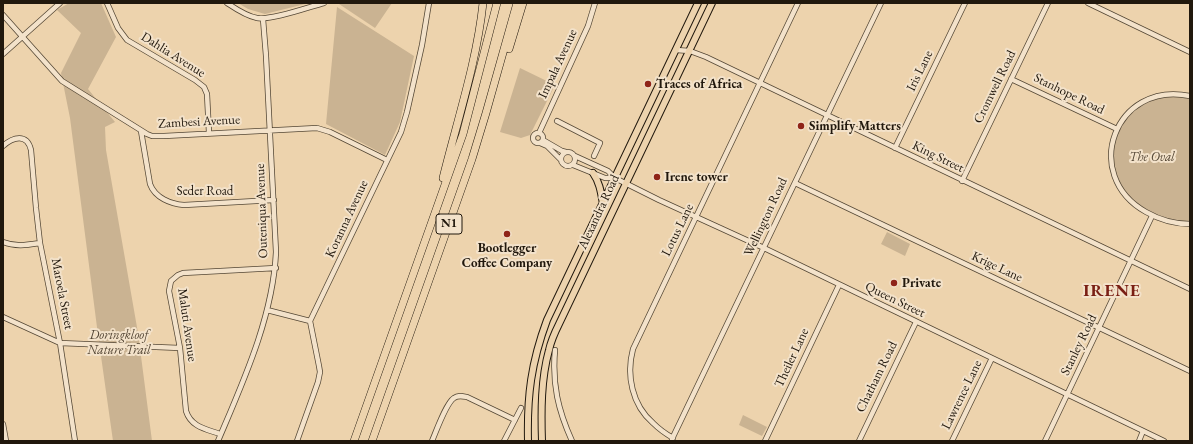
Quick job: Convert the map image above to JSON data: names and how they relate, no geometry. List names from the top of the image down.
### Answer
{
  "streets": {
    "highway": ["N1"],
    "main road": ["Alexandra Road"],
    "street": [
      "Dahlia Avenue",
      "Impala Avenue",
      "Iris Lane",
      "Cromwell Road",
      "Stanhope Road",
      "Zambesi Avenue",
      "King Street",
      "Seder Road",
      "Outeniqua Avenue",
      "Wellington Road",
      "Koranna Avenue",
      "Lotus Lane",
      "Krige Lane",
      "Maroela Street",
      "Queen Street",
      "Maluti Avenue",
      "Stanley Road",
      "Theiler Lane",
      "Chatham Road",
      "Lawrence Lane"
    ]
  },
  "crossings": [
    ["Dahlia Avenue", "Zambesi Avenue"],
    ["Iris Lane", "King Street"],
    ["Cromwell Road", "Stanhope Road"],
    ["Cromwell Road", "King Street"],
    ["Zambesi Avenue", "Seder Road"],
    ["Zambesi Avenue", "Outeniqua Avenue"],
    ["Zambesi Avenue", "Koranna Avenue"],
    ["King Street", "Alexandra Road"],
    ["King Street", "Wellington Road"],
    ["King Street", "Lotus Lane"],
    ["King Street", "Stanley Road"],
    ["Seder Road", "Outeniqua Avenue"],
    ["Outeniqua Avenue", "Maluti Avenue"],
    ["Alexandra Road", "Queen Street"],
    ["Wellington Road", "Lotus Lane"],
    ["Wellington Road", "Krige Lane"],
    ["Wellington Road", "Queen Street"],
    ["Lotus Lane", "Queen Street"],
    ["Krige Lane", "Stanley Road"],
    ["Queen Street", "Stanley Road"],
    ["Queen Street", "Theiler Lane"],
    ["Queen Street", "Chatham Road"],
    ["Queen Street", "Lawrence Lane"]
  ],
  "districts": ["IRENE"],
  "parks": ["The Oval", "Doringkloof Nature Trail"],
  "places": [
    "Traces of Africa",
    "Simplify Matters",
    "Irene tower",
    "Bootlegger Coffee Company",
    "Private"
  ]
}
